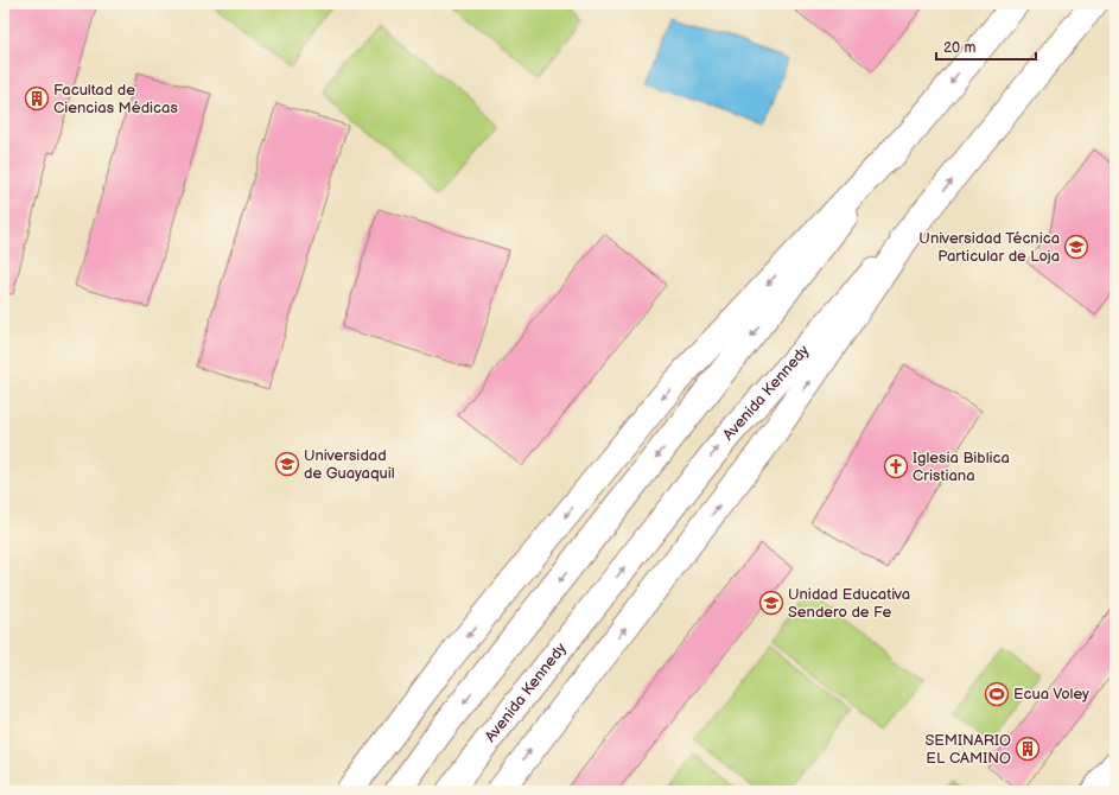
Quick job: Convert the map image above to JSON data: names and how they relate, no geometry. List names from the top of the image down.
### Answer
{
  "streets": {
    "main road": ["Avenida Kennedy"]
  },
  "places": {
    "building": ["Facultad de Ciencias Médicas", "SEMINARIO EL CAMINO"],
    "school or university": ["Universidad Técnica Particular de Loja", "Universidad de Guayaquil", "Unidad Educativa Sendero de Fe"],
    "church": ["Iglesia Biblica Cristiana"],
    "sports": ["Ecua Voley"]
  },
  "scale_bar": "20 m"
}
